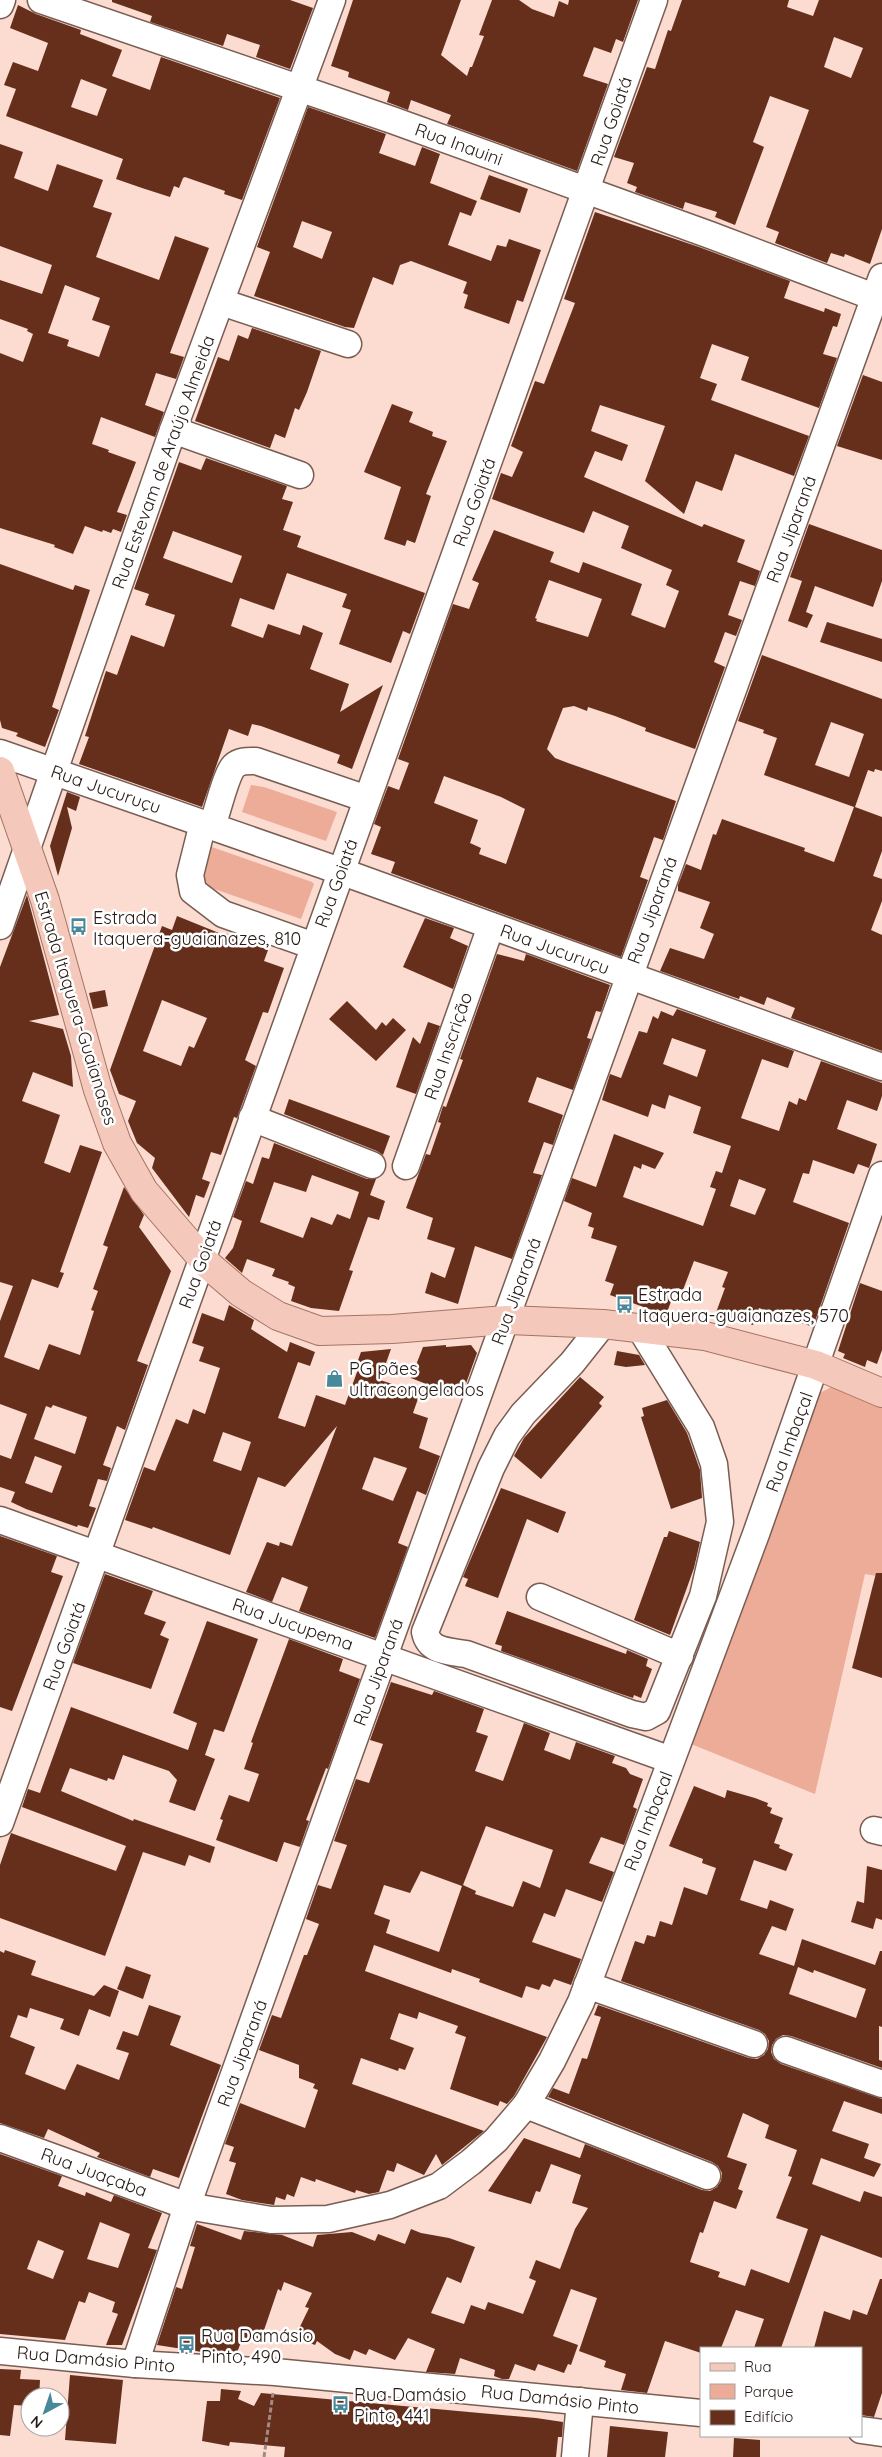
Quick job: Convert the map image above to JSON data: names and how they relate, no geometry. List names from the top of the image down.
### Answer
{
  "streets": {
    "main road": ["Estrada Itaquera-Guaianases"],
    "street": [
      "Rua Goiatá",
      "Rua Inauini",
      "Rua Estevam de Araújo Almeida",
      "Rua Jiparaná",
      "Rua Jucuruçu",
      "Rua Inscrição",
      "Rua Imbaçal",
      "Rua Jucupema",
      "Rua Juaçaba",
      "Rua Damásio Pinto"
    ]
  },
  "crossings": [
    ["Rua Goiatá", "Rua Inauini"],
    ["Rua Goiatá", "Rua Jucuruçu"],
    ["Rua Goiatá", "Estrada Itaquera-Guaianases"],
    ["Rua Goiatá", "Rua Jucupema"],
    ["Rua Inauini", "Rua Estevam de Araújo Almeida"],
    ["Rua Inauini", "Rua Jiparaná"],
    ["Rua Estevam de Araújo Almeida", "Rua Jucuruçu"],
    ["Rua Estevam de Araújo Almeida", "Estrada Itaquera-Guaianases"],
    ["Rua Jiparaná", "Rua Jucuruçu"],
    ["Rua Jiparaná", "Estrada Itaquera-Guaianases"],
    ["Rua Jiparaná", "Rua Imbaçal"],
    ["Rua Jiparaná", "Rua Jucupema"],
    ["Rua Jiparaná", "Rua Juaçaba"],
    ["Rua Jiparaná", "Rua Damásio Pinto"],
    ["Rua Jucuruçu", "Rua Inscrição"],
    ["Estrada Itaquera-Guaianases", "Rua Imbaçal"],
    ["Rua Imbaçal", "Rua Jucupema"],
    ["Rua Imbaçal", "Rua Juaçaba"]
  ],
  "places": {
    "bus stop": [
      "Estrada Itaquera-guaianazes, 810",
      "Estrada Itaquera-guaianazes, 570",
      "Rua Damásio Pinto, 490",
      "Rua Damásio Pinto, 441"
    ],
    "shop": ["PG pães ultracongelados"]
  },
  "legend": ["Rua", "Parque", "Edifício"],
  "north": "bottom left"
}
